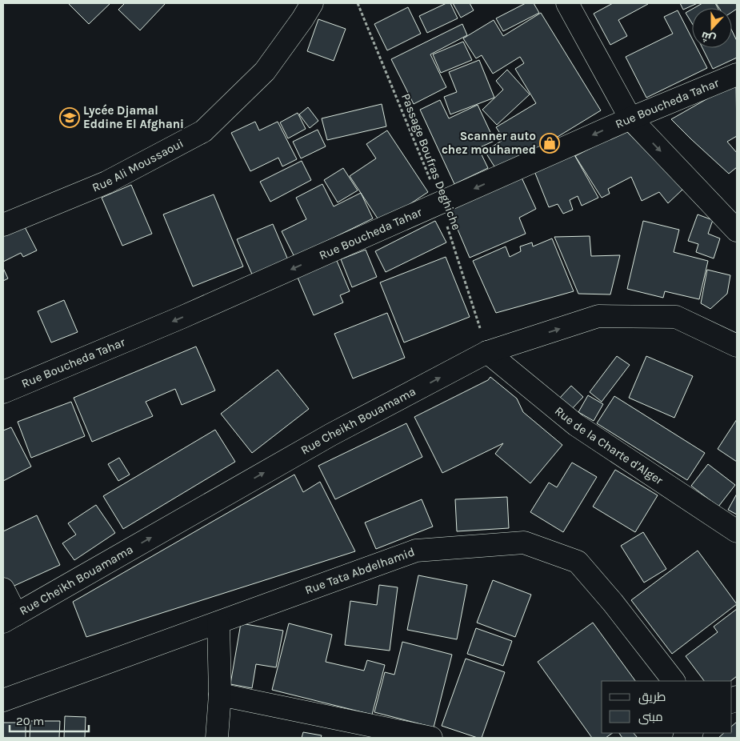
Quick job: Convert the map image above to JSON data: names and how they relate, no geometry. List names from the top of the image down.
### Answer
{
  "streets": {
    "street": [
      "Rue Boucheda Tahar",
      "Rue Ali Moussaoui",
      "Rue Cheikh Bouamama",
      "Rue de la Charte d'Alger",
      "Rue Tata Abdelhamid"
    ],
    "path": ["Passage Boufras Deghiche"]
  },
  "crossings": [
    ["Rue Boucheda Tahar", "Passage Boufras Deghiche"],
    ["Passage Boufras Deghiche", "Rue Cheikh Bouamama"],
    ["Passage Boufras Deghiche", "Rue de la Charte d'Alger"],
    ["Rue Cheikh Bouamama", "Rue de la Charte d'Alger"]
  ],
  "one_way": ["Rue Boucheda Tahar", "Rue Cheikh Bouamama"],
  "places": {
    "school or university": ["Lycée Djamal Eddine El Afghani"],
    "shop": ["Scanner auto chez mouhamed"]
  },
  "legend": ["طريق", "مبنى"],
  "scale_bar": "20 m",
  "north": "bottom"
}
